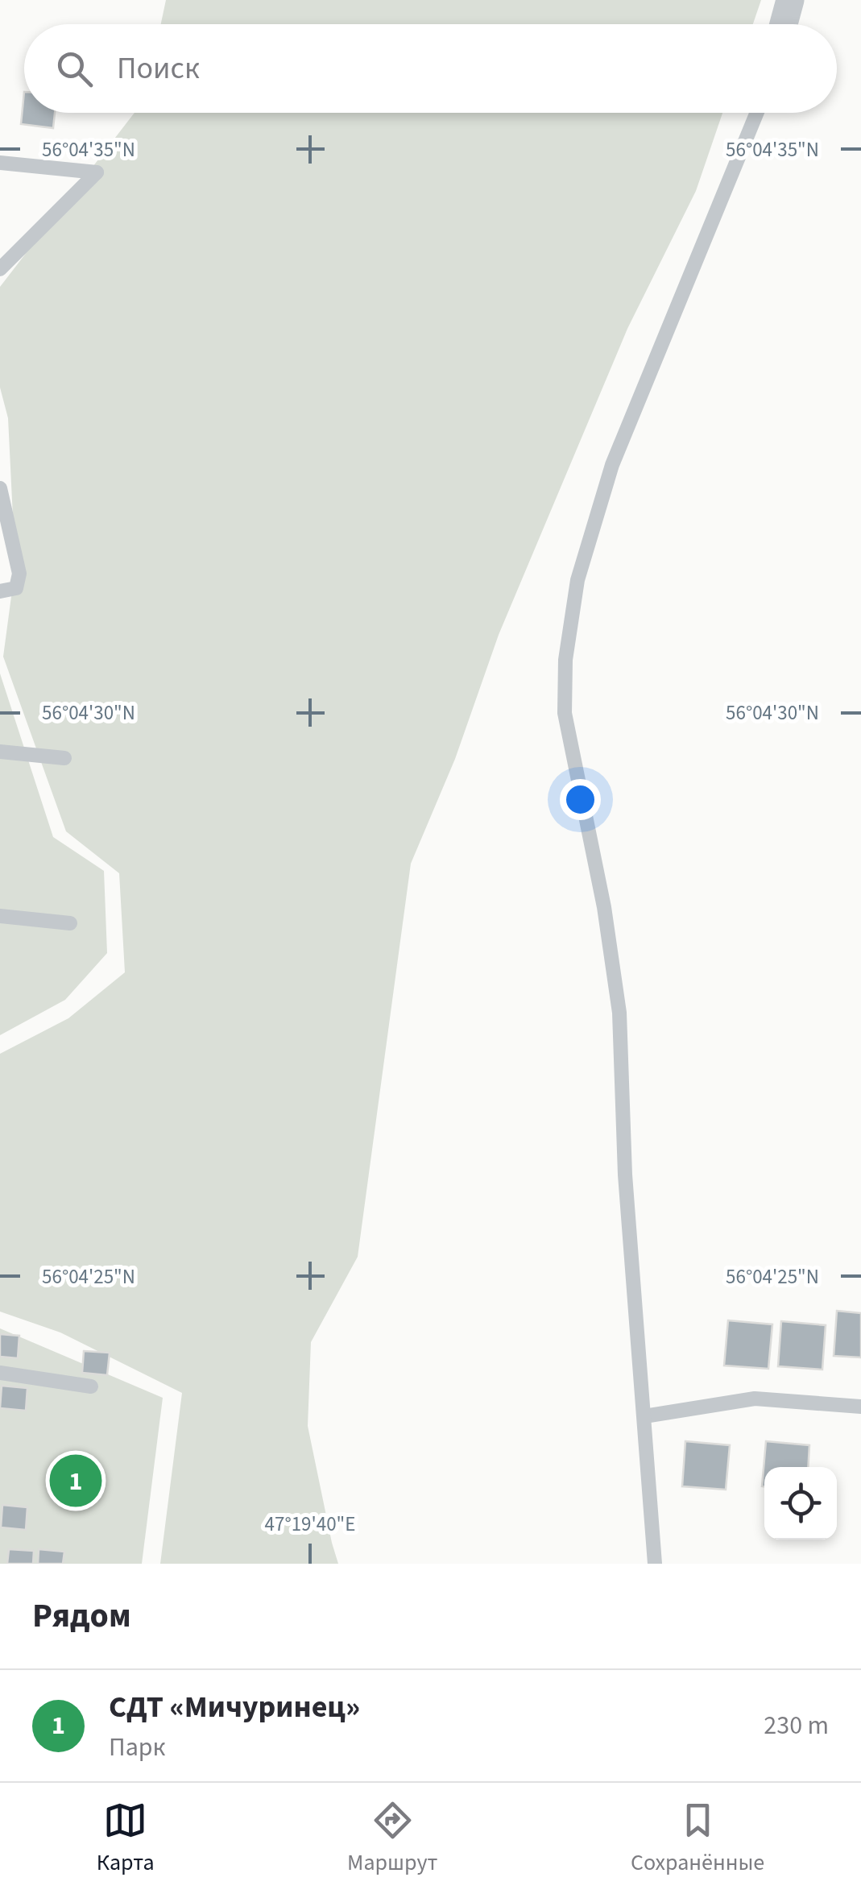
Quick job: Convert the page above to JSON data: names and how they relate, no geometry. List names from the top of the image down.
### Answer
{
  "page": {
    "search": "Поиск",
    "pins": "1",
    "heading": "Рядом",
    "list": [
      {
        "mark": "1",
        "name": "СДТ «Мичуринец»",
        "note": "Парк",
        "value": "230 m"
      }
    ],
    "nav": ["Карта", "Маршрут", "Сохранённые"]
  },
  "coordinates": [
    "56°04'35\"N",
    "56°04'30\"N",
    "56°04'25\"N",
    "47°19'40\"E"
  ]
}
